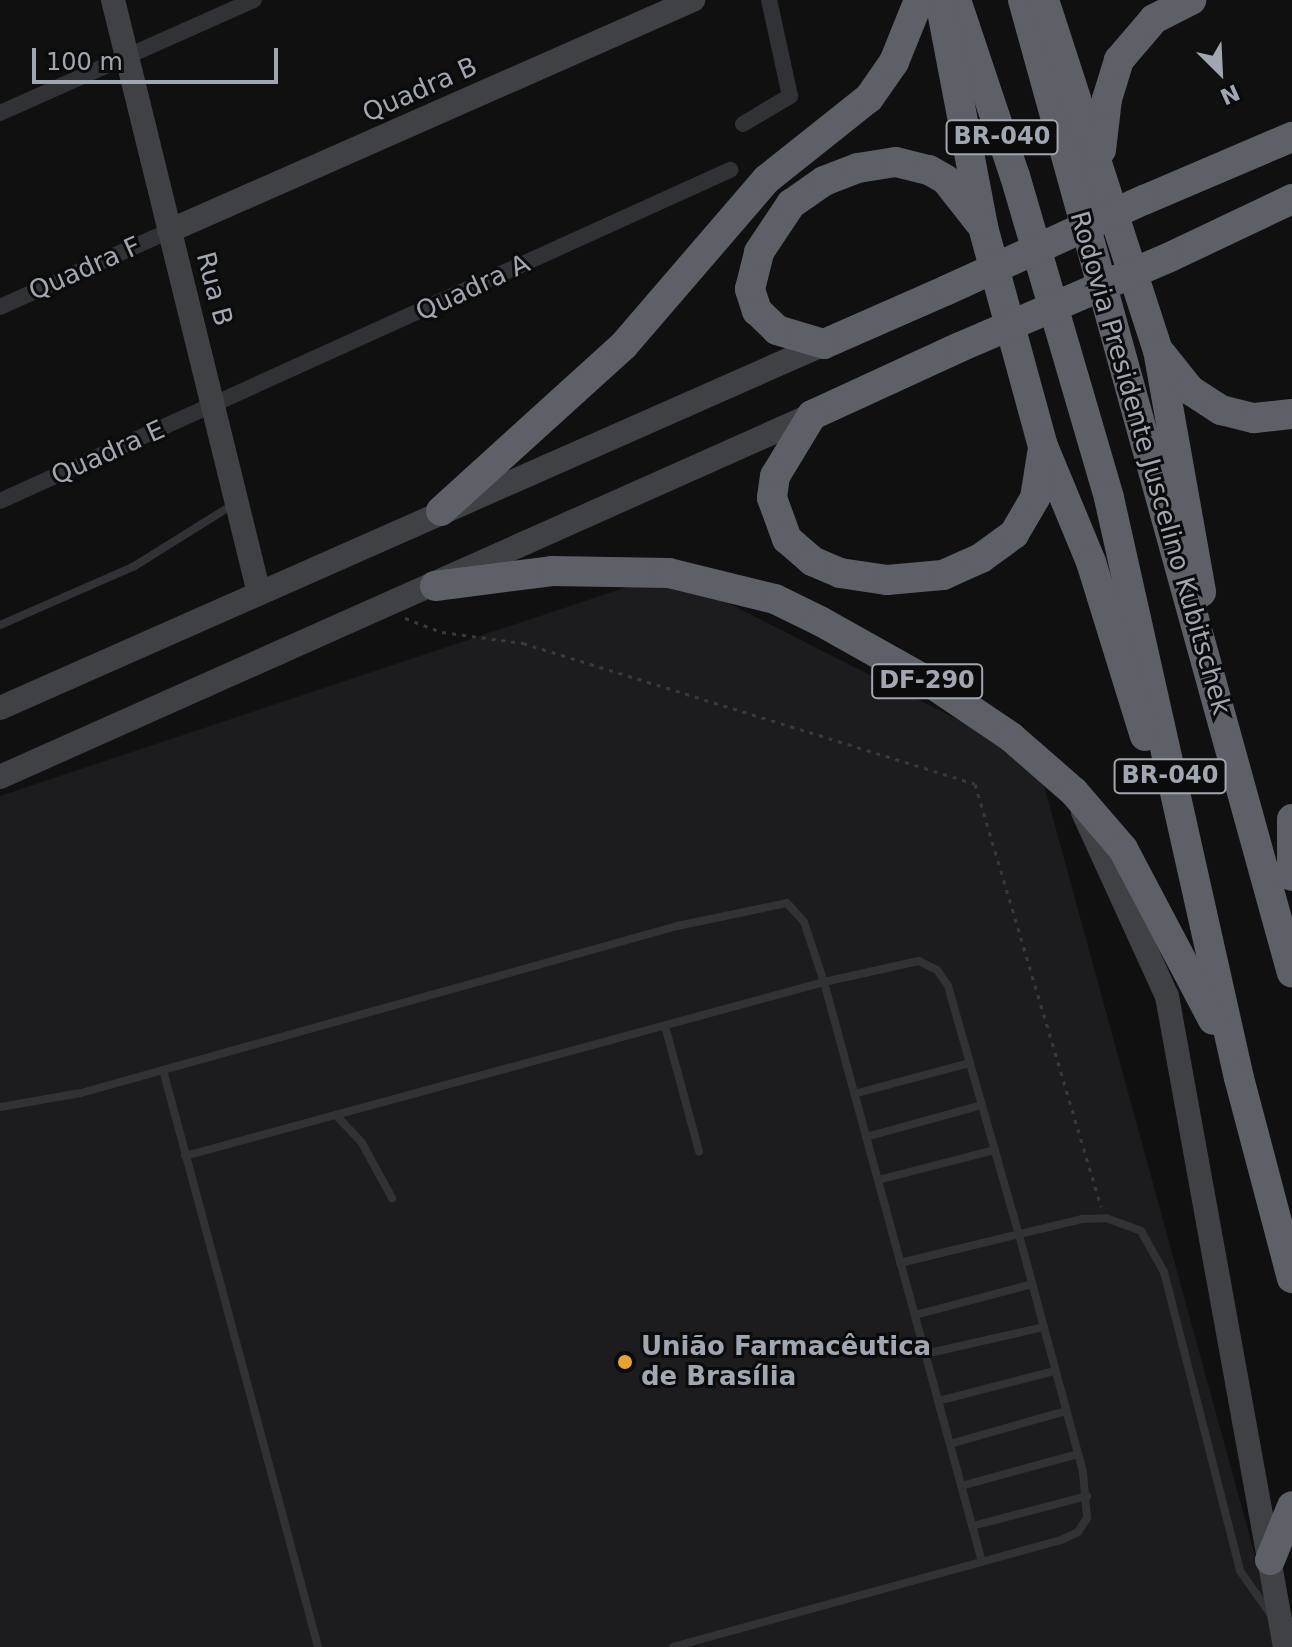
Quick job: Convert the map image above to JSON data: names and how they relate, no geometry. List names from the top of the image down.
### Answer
{
  "streets": {
    "highway": ["BR-040", "Rodovia Presidente Juscelino Kubitschek", "DF-290"],
    "street": [
      "Quadra B",
      "Quadra F",
      "Quadra A",
      "Rua B",
      "Quadra E"
    ]
  },
  "crossings": [
    ["Quadra B", "Quadra F"],
    ["Quadra B", "Rua B"],
    ["Quadra F", "Rua B"],
    ["Quadra A", "Rua B"],
    ["Quadra A", "Quadra E"],
    ["Rua B", "Quadra E"],
    ["Rodovia Presidente Juscelino Kubitschek", "DF-290"]
  ],
  "places": ["União Farmacêutica de Brasília"],
  "scale_bar": "100 m",
  "north": "bottom right"
}
